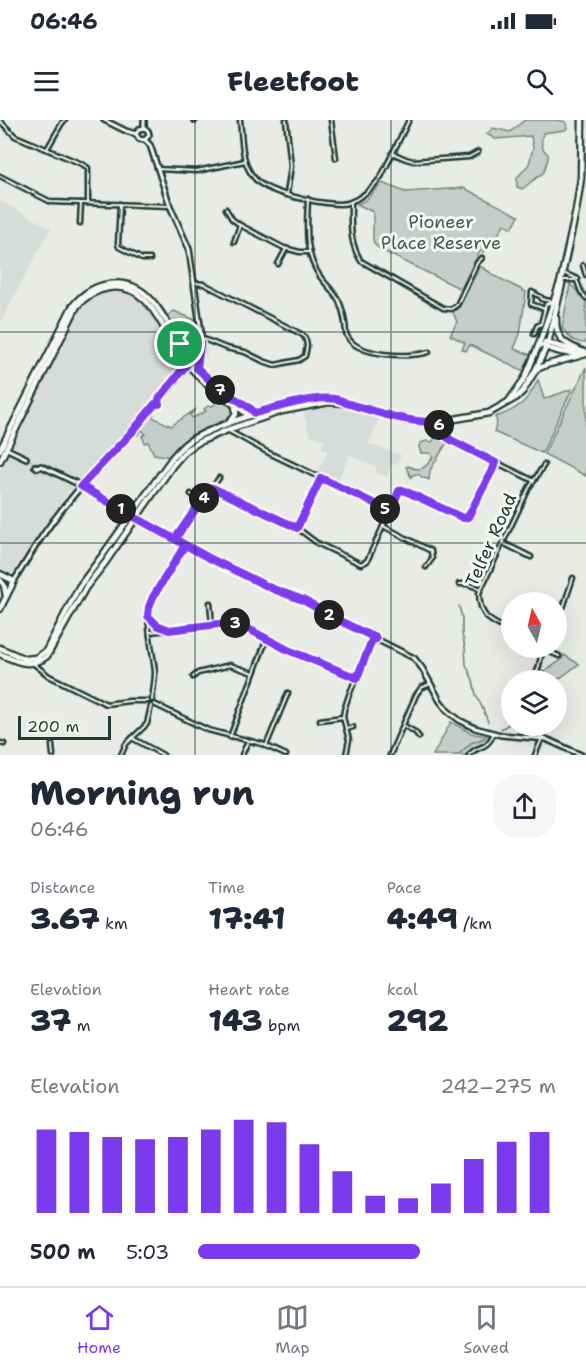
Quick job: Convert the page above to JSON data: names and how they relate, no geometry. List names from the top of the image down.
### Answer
{
  "streets": {
    "street": ["Telfer Road"]
  },
  "parks": ["Pioneer Place Reserve"],
  "scale_bar": "200 m",
  "north": "top",
  "page": {
    "status": "06:46",
    "header": "Fleetfoot",
    "pins": [
      "7",
      "6",
      "4",
      "1",
      "5",
      "2",
      "3"
    ],
    "scale": "200 m",
    "heading": ["Morning run", "06:46"],
    "stats": [
      ["Distance", "3.67 km"],
      ["Time", "17:41"],
      ["Pace", "4:49 /km"],
      ["Elevation", "37 m"],
      ["Heart rate", "143 bpm"],
      ["kcal", "292"]
    ],
    "chart": ["Elevation", "242–275 m"],
    "list": [
      {
        "name": "500 m",
        "note": "5:03"
      }
    ],
    "tabs": ["Home", "Map", "Saved"]
  }
}
